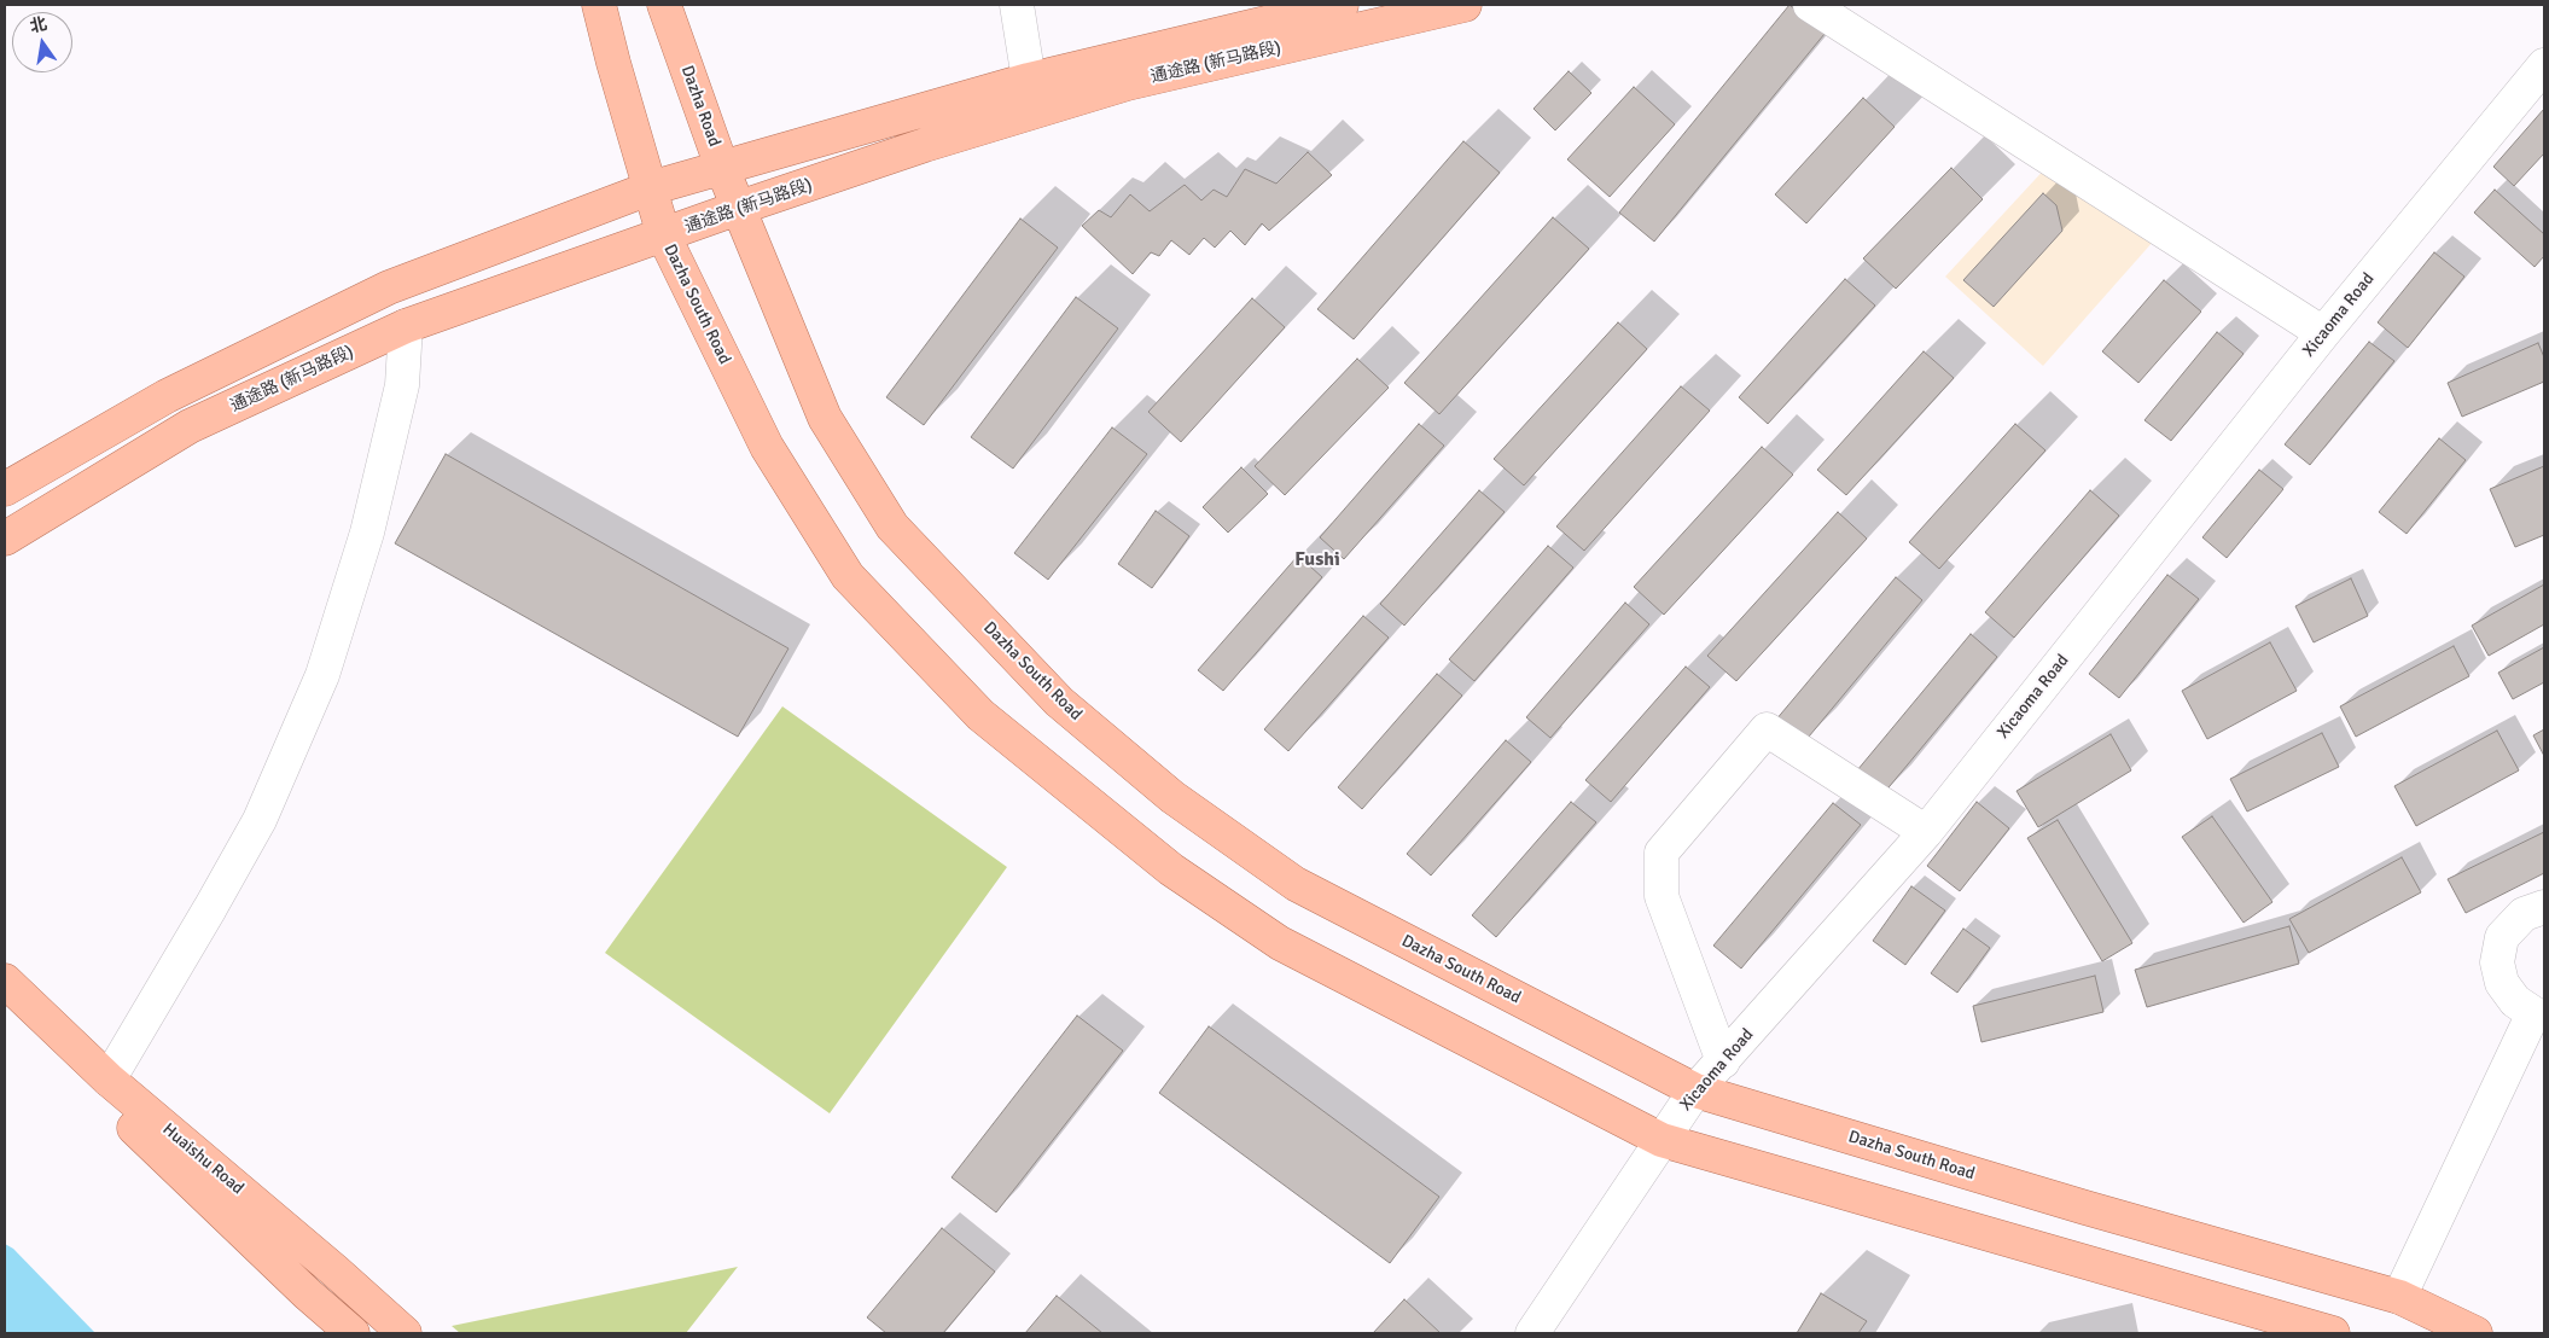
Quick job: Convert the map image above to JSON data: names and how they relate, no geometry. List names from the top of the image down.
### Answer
{
  "streets": {
    "main road": [
      "通途路 (新马路段)",
      "Dazha Road",
      "Dazha South Road",
      "Huaishu Road"
    ],
    "street": ["Xicaoma Road"]
  },
  "crossings": [
    ["通途路 (新马路段)", "Dazha Road"],
    ["通途路 (新马路段)", "Dazha South Road"],
    ["Dazha Road", "Dazha South Road"],
    ["Dazha South Road", "Xicaoma Road"]
  ],
  "districts": ["Fushi"],
  "north": "top"
}
